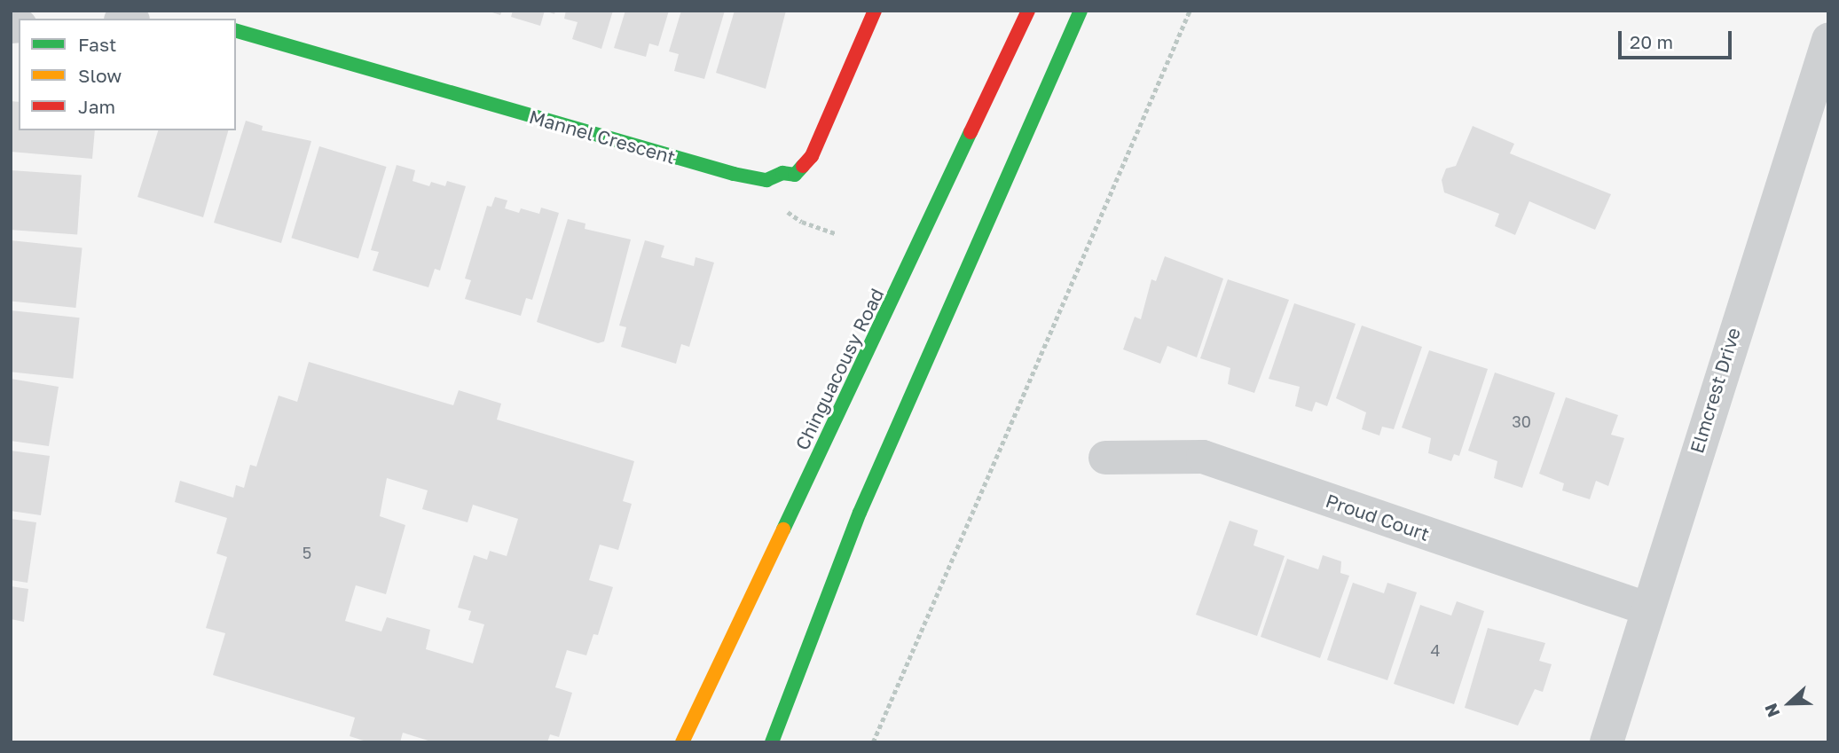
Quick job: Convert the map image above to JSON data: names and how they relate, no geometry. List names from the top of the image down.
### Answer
{
  "streets": {
    "main road": ["Mannel Crescent", "Chinguacousy Road"],
    "street": ["Elmcrest Drive", "Proud Court"]
  },
  "crossings": [
    ["Elmcrest Drive", "Proud Court"]
  ],
  "house_numbers": ["30", "5", "4"],
  "legend": ["Fast", "Slow", "Jam"],
  "scale_bar": "20 m",
  "north": "left"
}
